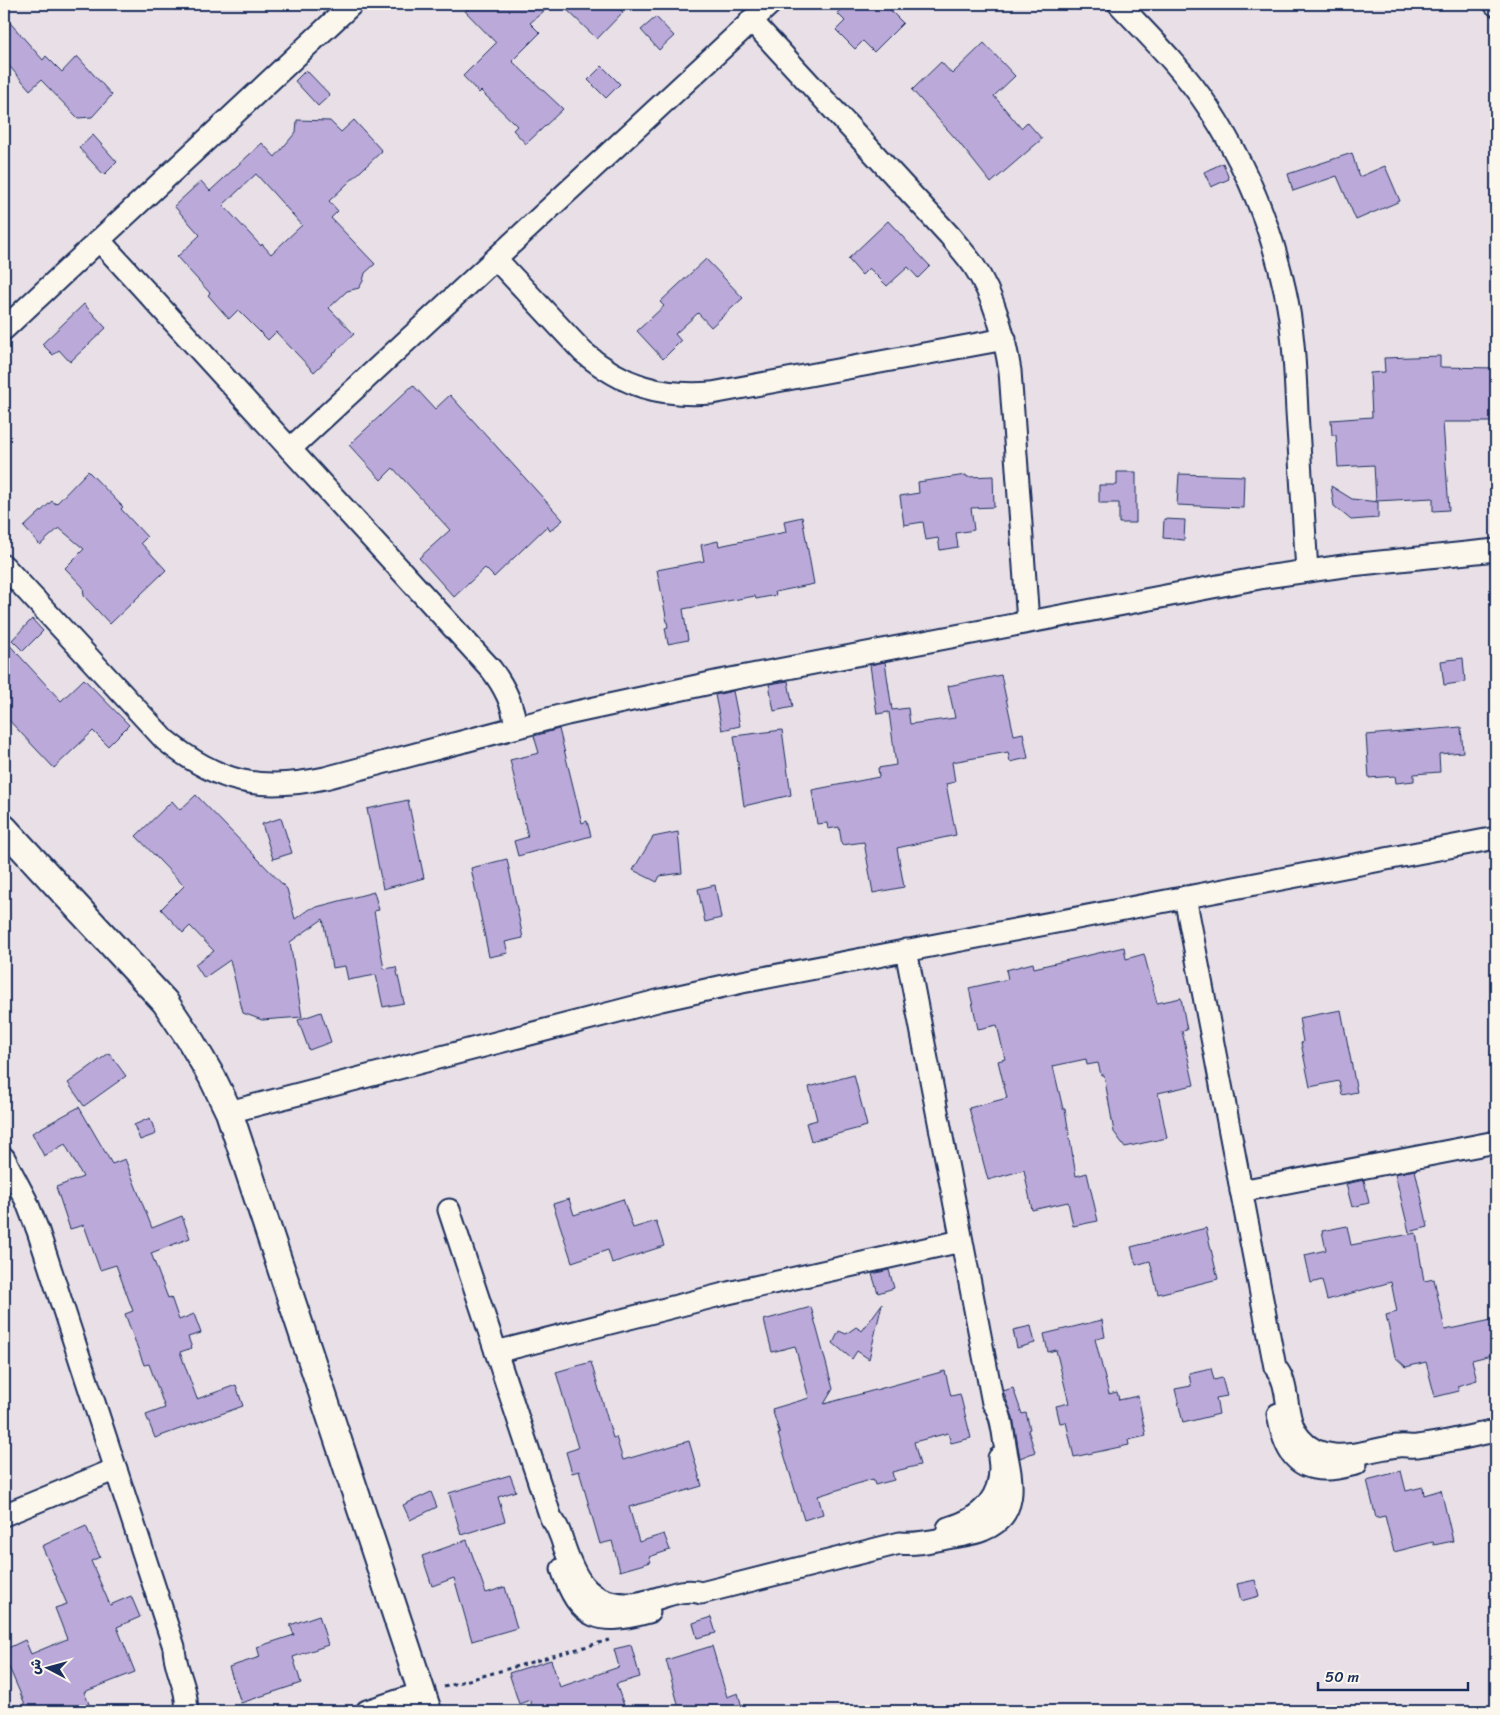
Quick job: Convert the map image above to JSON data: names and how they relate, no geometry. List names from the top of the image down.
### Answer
{
  "scale_bar": "50 m",
  "north": "left"
}
